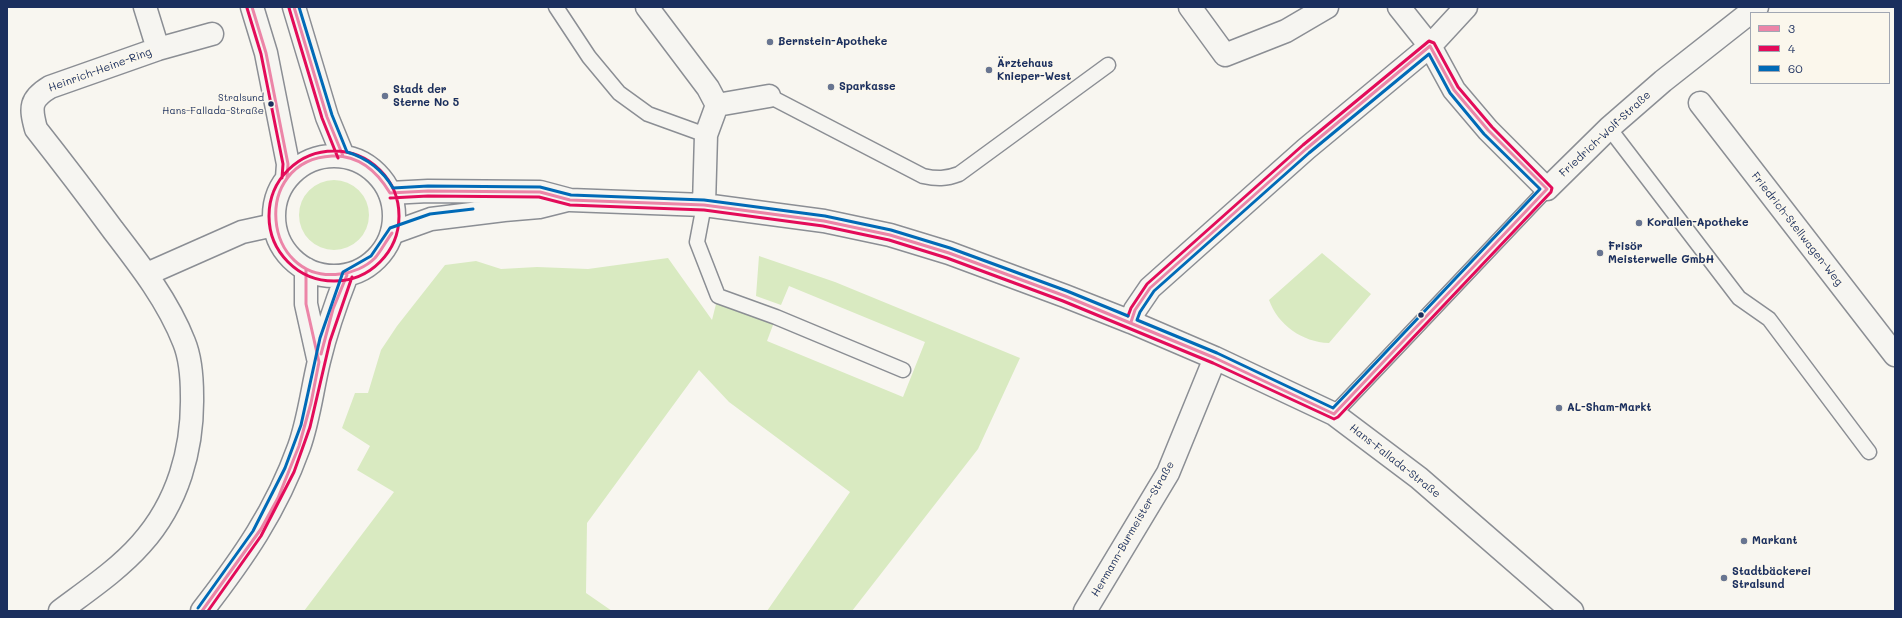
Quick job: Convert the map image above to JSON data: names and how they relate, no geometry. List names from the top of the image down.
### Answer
{
  "streets": {
    "street": [
      "Heinrich-Heine-Ring",
      "Friedrich-Wolf-Straße",
      "Friedrich-Stellwagen-Weg",
      "Hans-Fallada-Straße",
      "Hermann-Burmeister-Straße"
    ]
  },
  "crossings": [
    ["Friedrich-Wolf-Straße", "Hans-Fallada-Straße"],
    ["Hans-Fallada-Straße", "Hermann-Burmeister-Straße"]
  ],
  "places": [
    "Bernstein-Apotheke",
    "Ärztehaus Knieper-West",
    "Sparkasse",
    "Stadt der Sterne No 5",
    "Stralsund Hans-Fallada-Straße",
    "Korallen-Apotheke",
    "Frisör Meisterwelle GmbH",
    "AL-Sham-Markt",
    "Markant",
    "Stadtbäckerei Stralsund"
  ],
  "lines": ["transit line 3", "transit line 60", "transit line 4"],
  "legend": ["3", "4", "60"]
}
